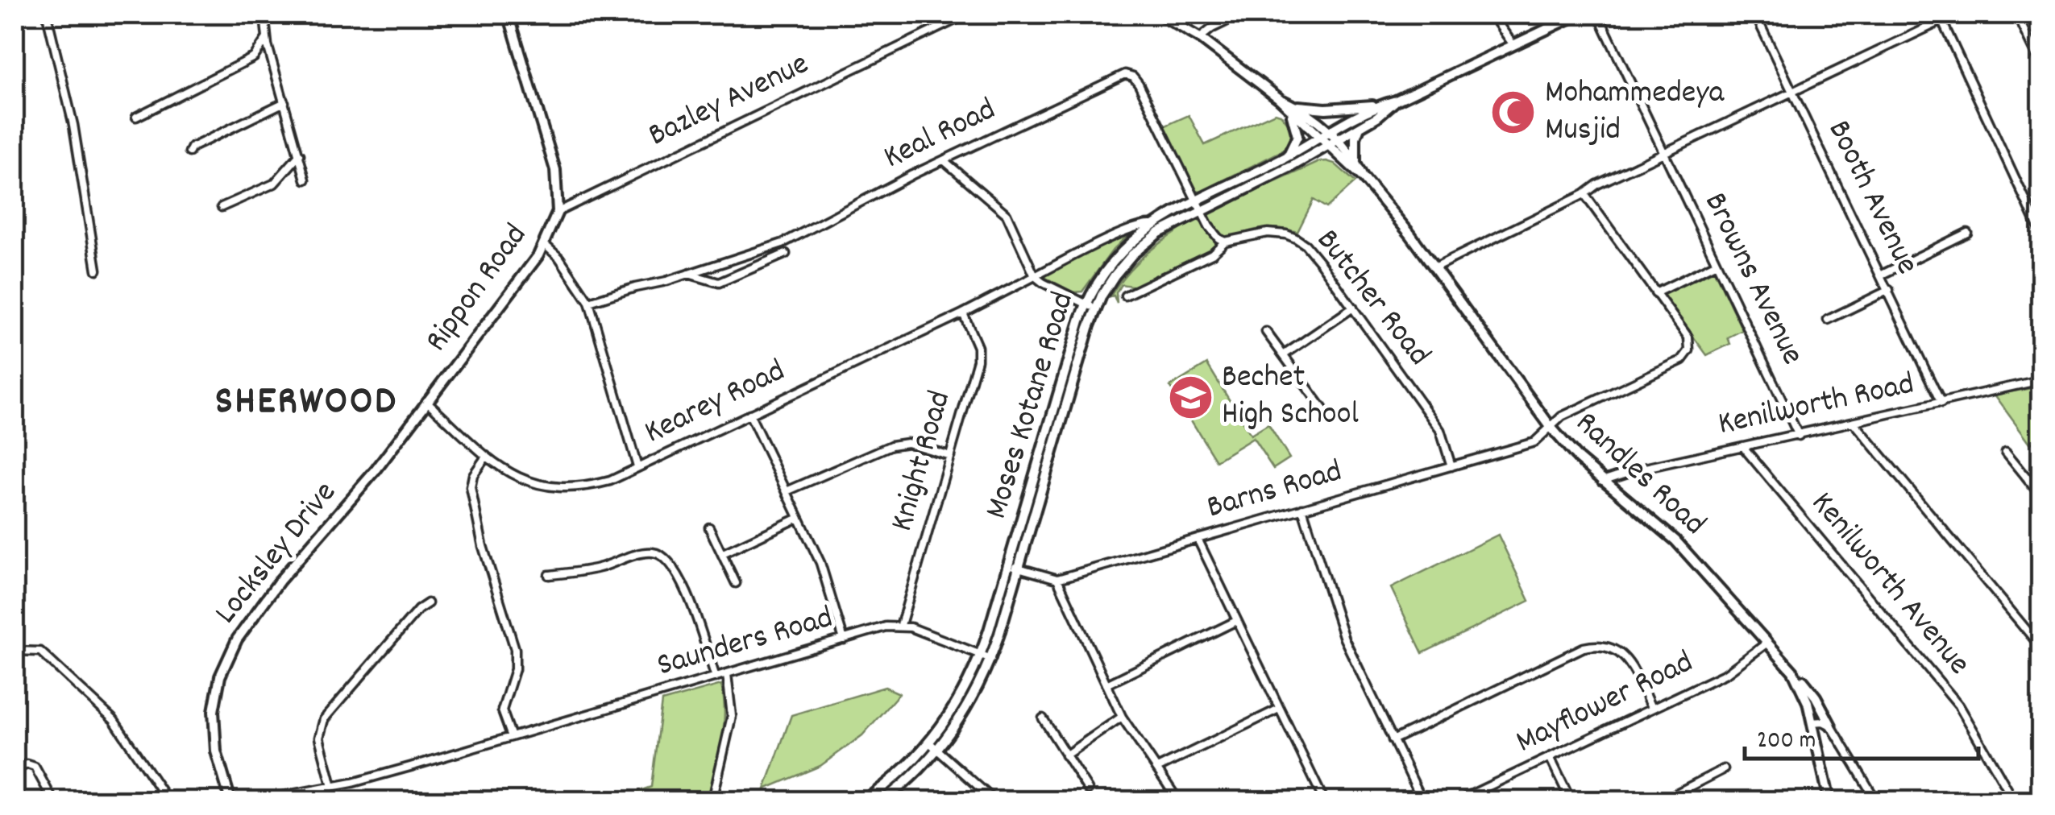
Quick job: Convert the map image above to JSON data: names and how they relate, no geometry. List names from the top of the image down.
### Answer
{
  "streets": {
    "street": [
      "Bazley Avenue",
      "Keal Road",
      "Booth Avenue",
      "Browns Avenue",
      "Rippon Road",
      "Butcher Road",
      "Kearey Road",
      "Moses Kotane Road",
      "Kenilworth Road",
      "Knight Road",
      "Randles Road",
      "Barns Road",
      "Locksley Drive",
      "Kenilworth Avenue",
      "Saunders Road",
      "Mayflower Road"
    ]
  },
  "crossings": [
    ["Bazley Avenue", "Rippon Road"],
    ["Keal Road", "Butcher Road"],
    ["Keal Road", "Moses Kotane Road"],
    ["Booth Avenue", "Kenilworth Road"],
    ["Browns Avenue", "Kenilworth Road"],
    ["Rippon Road", "Kearey Road"],
    ["Rippon Road", "Locksley Drive"],
    ["Butcher Road", "Barns Road"],
    ["Kearey Road", "Moses Kotane Road"],
    ["Kearey Road", "Knight Road"],
    ["Kearey Road", "Locksley Drive"],
    ["Moses Kotane Road", "Randles Road"],
    ["Kenilworth Road", "Randles Road"],
    ["Kenilworth Road", "Kenilworth Avenue"],
    ["Knight Road", "Saunders Road"],
    ["Randles Road", "Barns Road"],
    ["Randles Road", "Mayflower Road"]
  ],
  "districts": ["SHERWOOD"],
  "places": {
    "mosque": ["Mohammedeya Musjid"],
    "school or university": ["Bechet High School"]
  },
  "scale_bar": "200 m"
}
